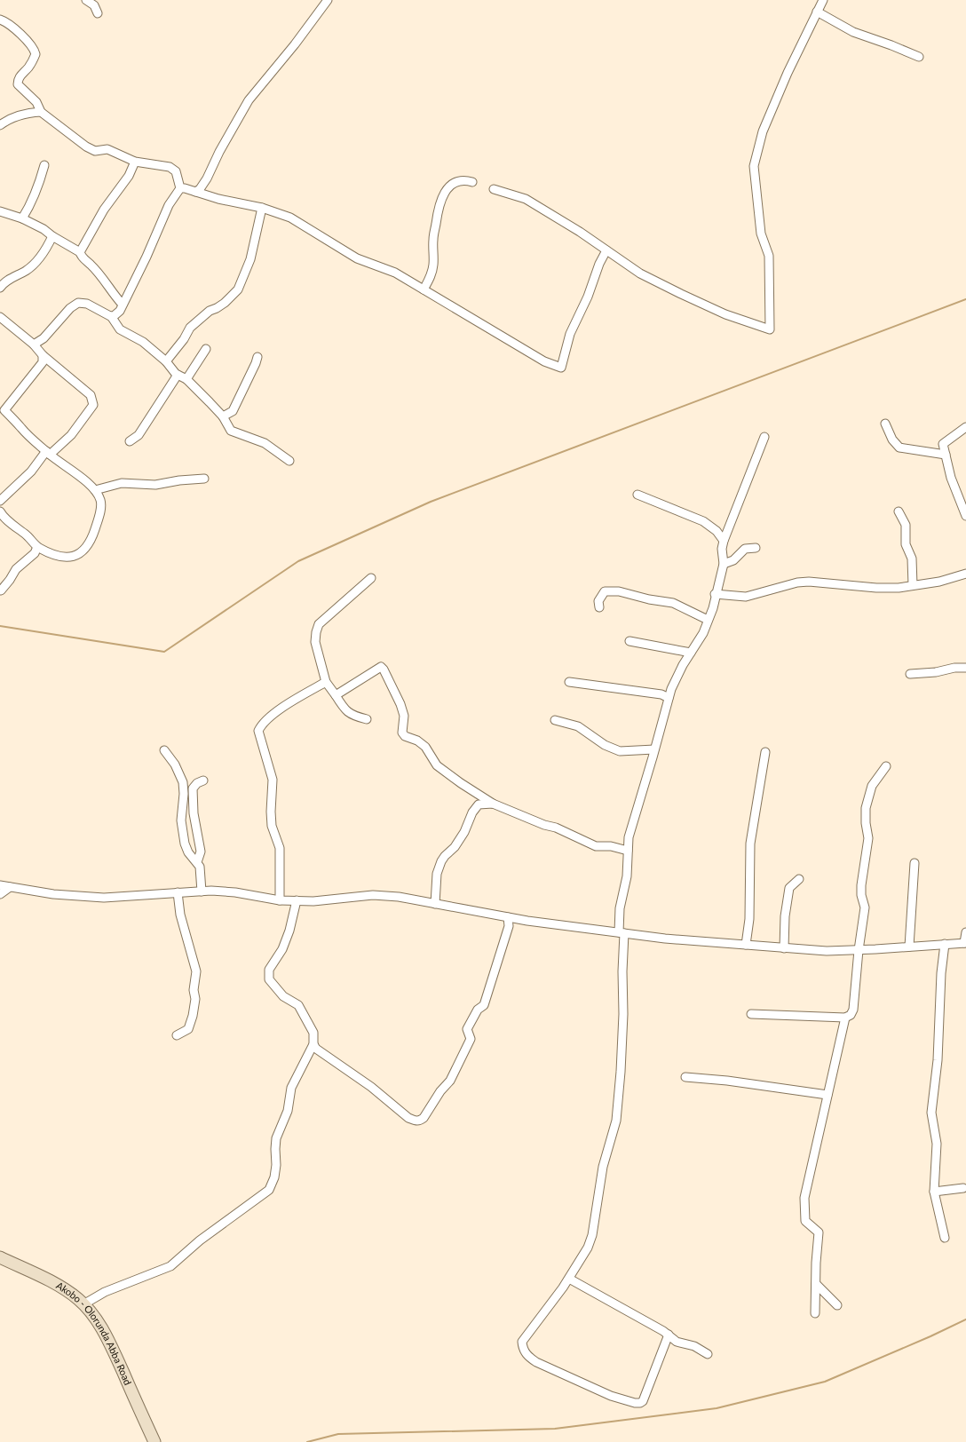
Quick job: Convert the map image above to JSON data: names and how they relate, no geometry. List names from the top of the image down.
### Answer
{
  "streets": {
    "main road": ["Akobo - Olorunda Abba Road"]
  }
}
